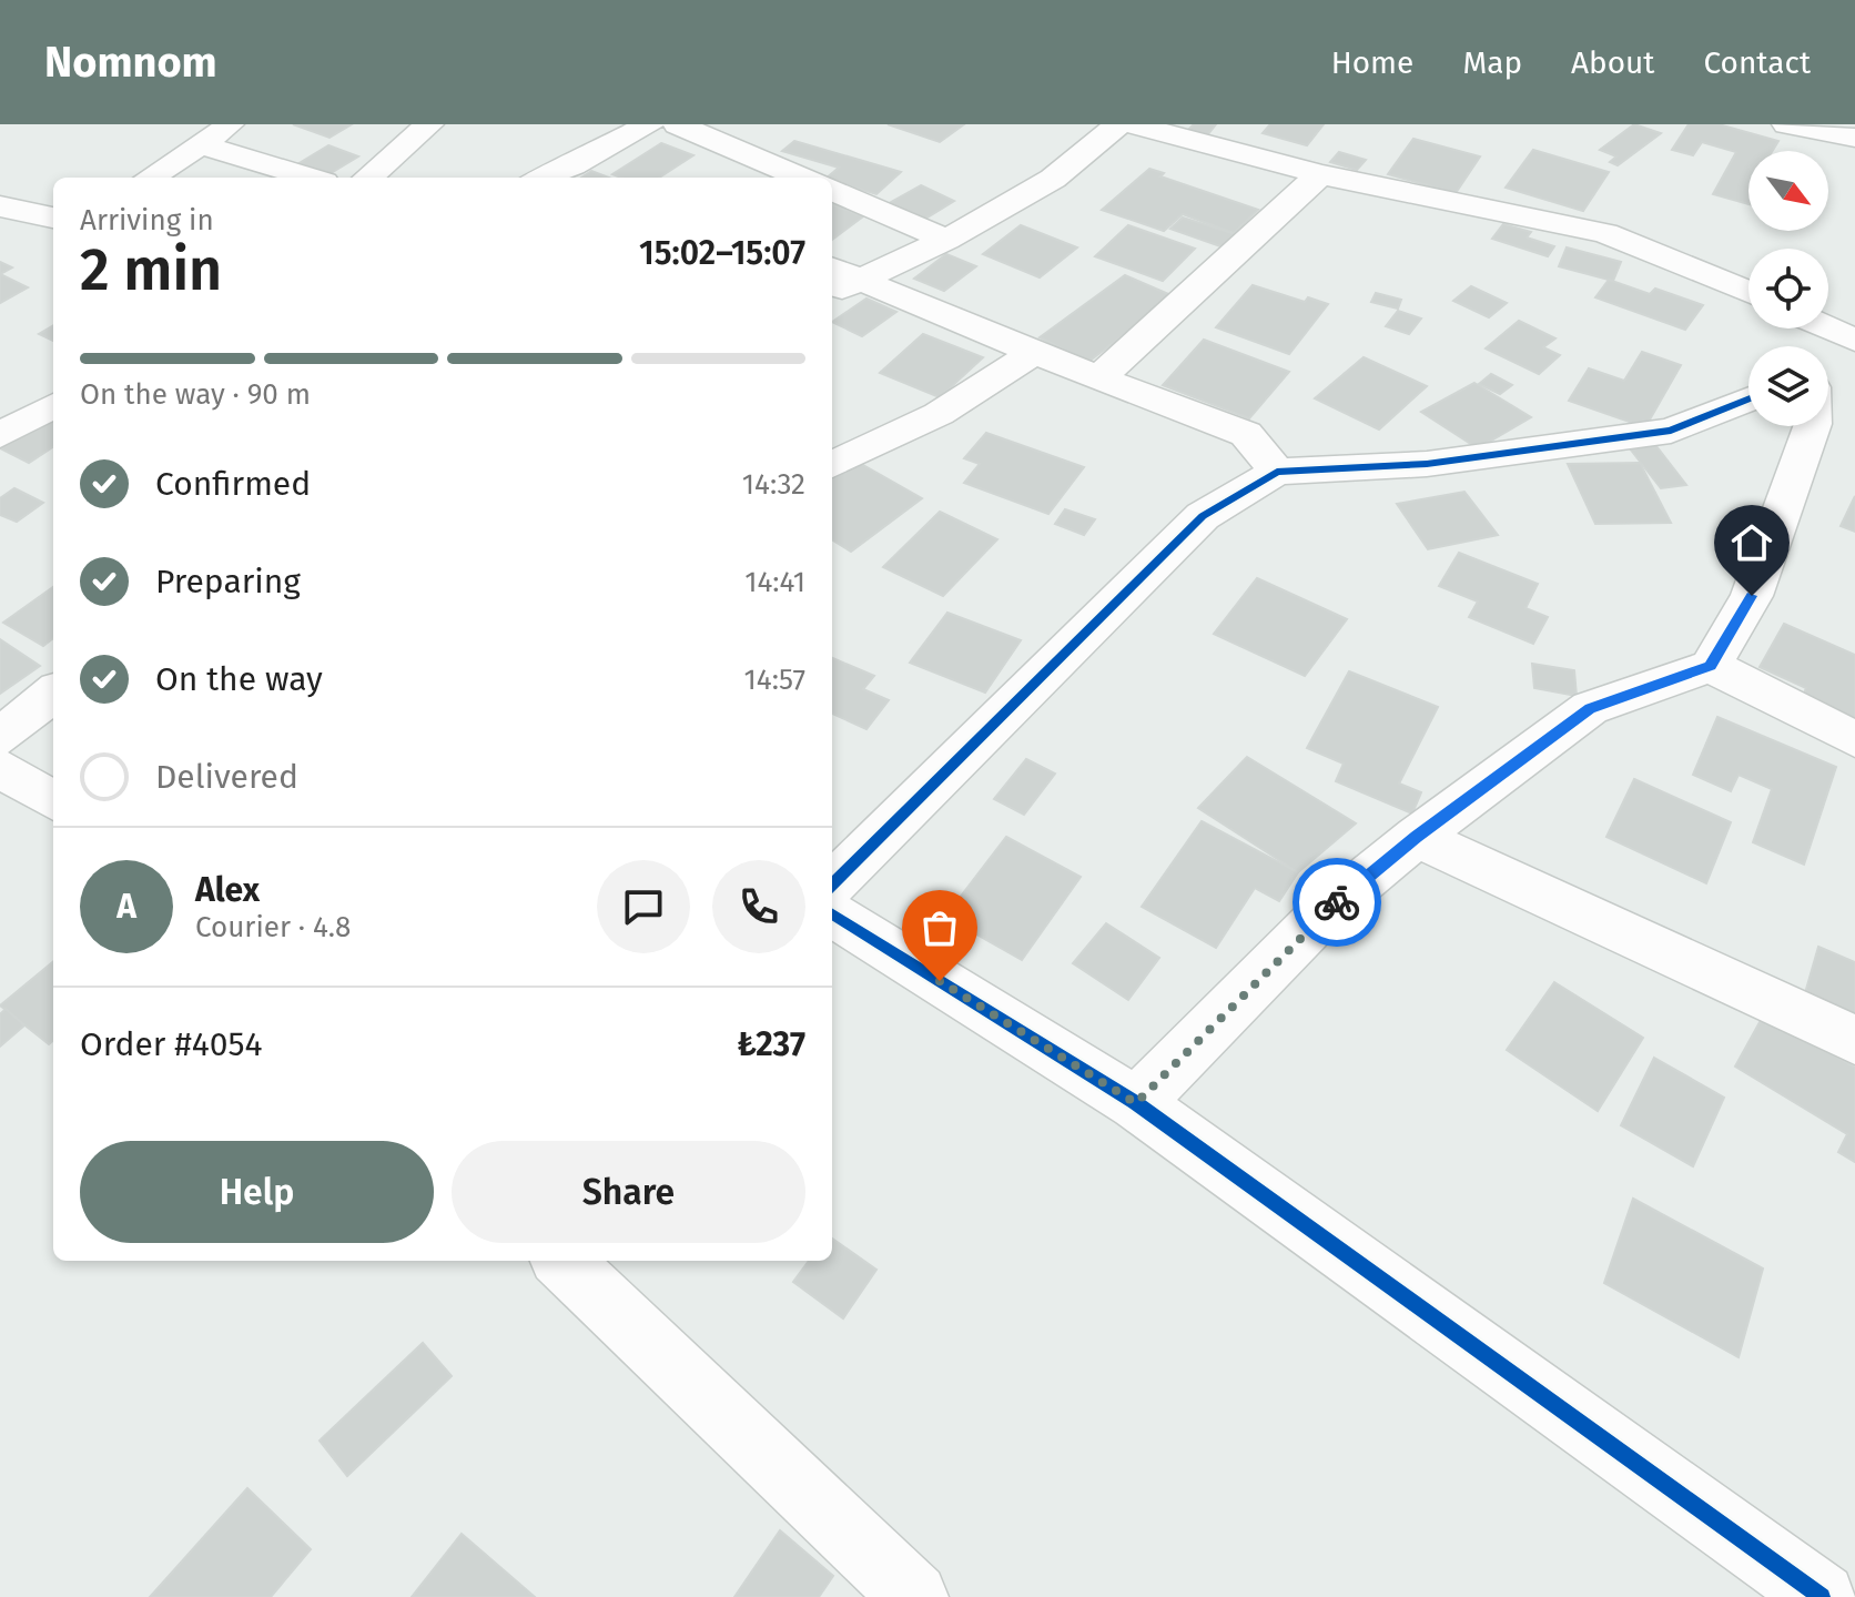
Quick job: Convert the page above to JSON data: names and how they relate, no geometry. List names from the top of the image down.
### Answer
{
  "north": "bottom right",
  "page": {
    "header": "Nomnom",
    "nav": [
      "Home",
      "Map",
      "About",
      "Contact"
    ],
    "heading": ["2 min", "Arriving in", "15:02–15:07"],
    "panel": [
      "Alex",
      "Courier · 4.8",
      "Order #4054",
      "₺237"
    ],
    "bar": "On the way · 90 m",
    "list": [
      ["Confirmed", "14:32"],
      ["Preparing", "14:41"],
      ["On the way", "14:57"],
      "Delivered"
    ],
    "round": "A",
    "buttons": ["Help", "Share"]
  }
}
